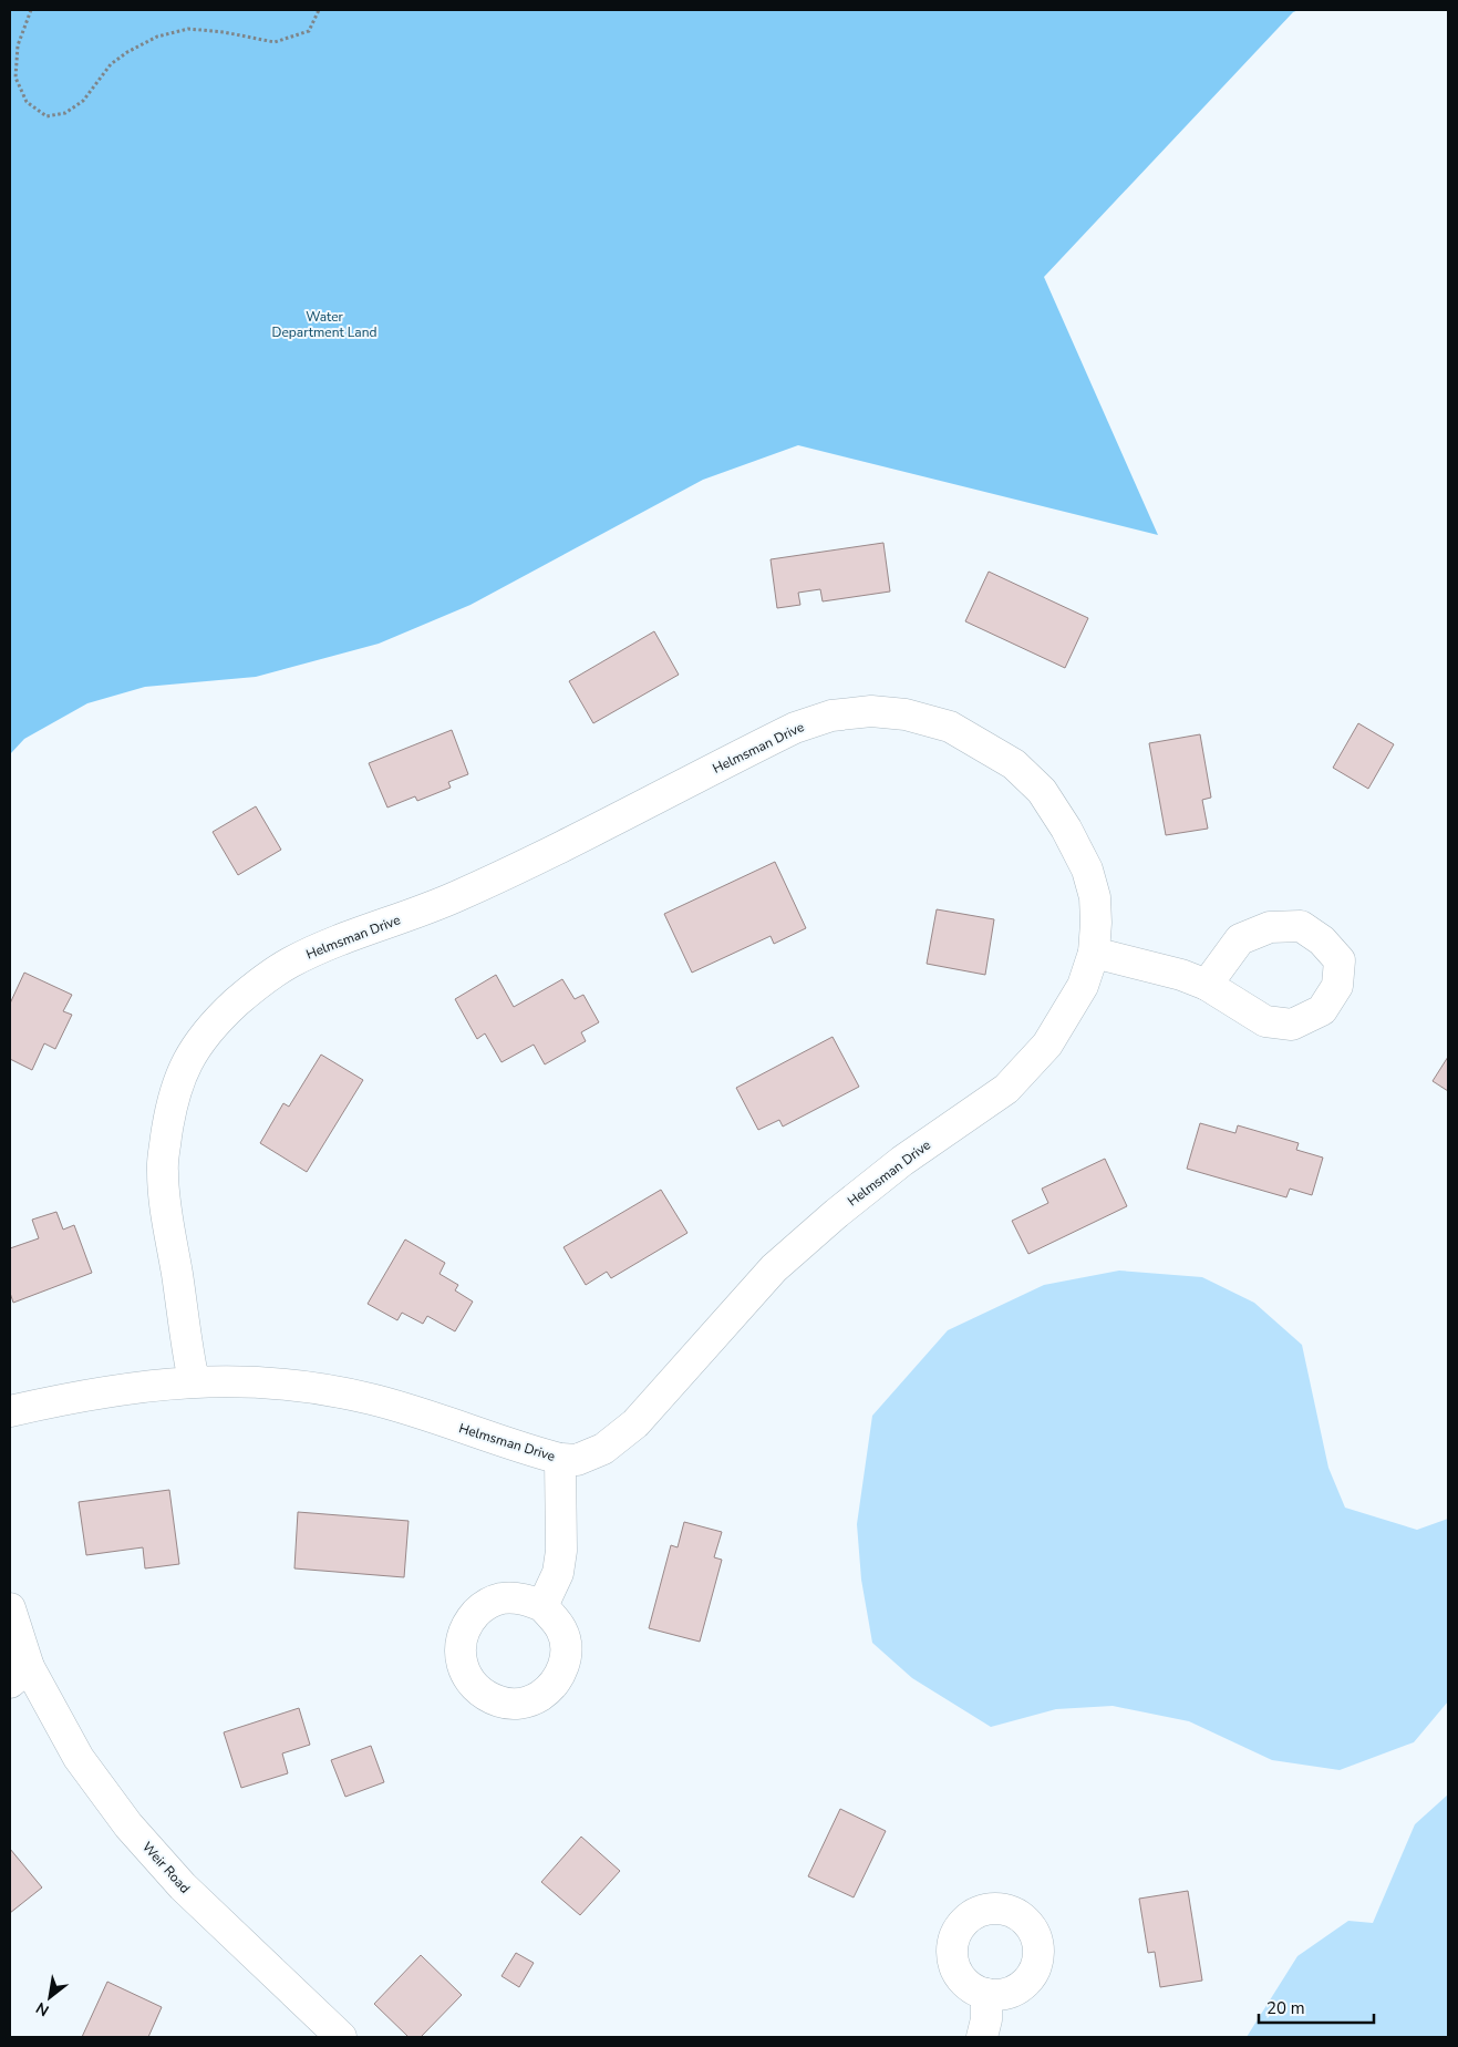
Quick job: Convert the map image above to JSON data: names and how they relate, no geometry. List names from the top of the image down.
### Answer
{
  "streets": {
    "street": ["Helmsman Drive", "Weir Road"]
  },
  "parks": ["Water Department Land"],
  "scale_bar": "20 m",
  "north": "bottom left"
}
